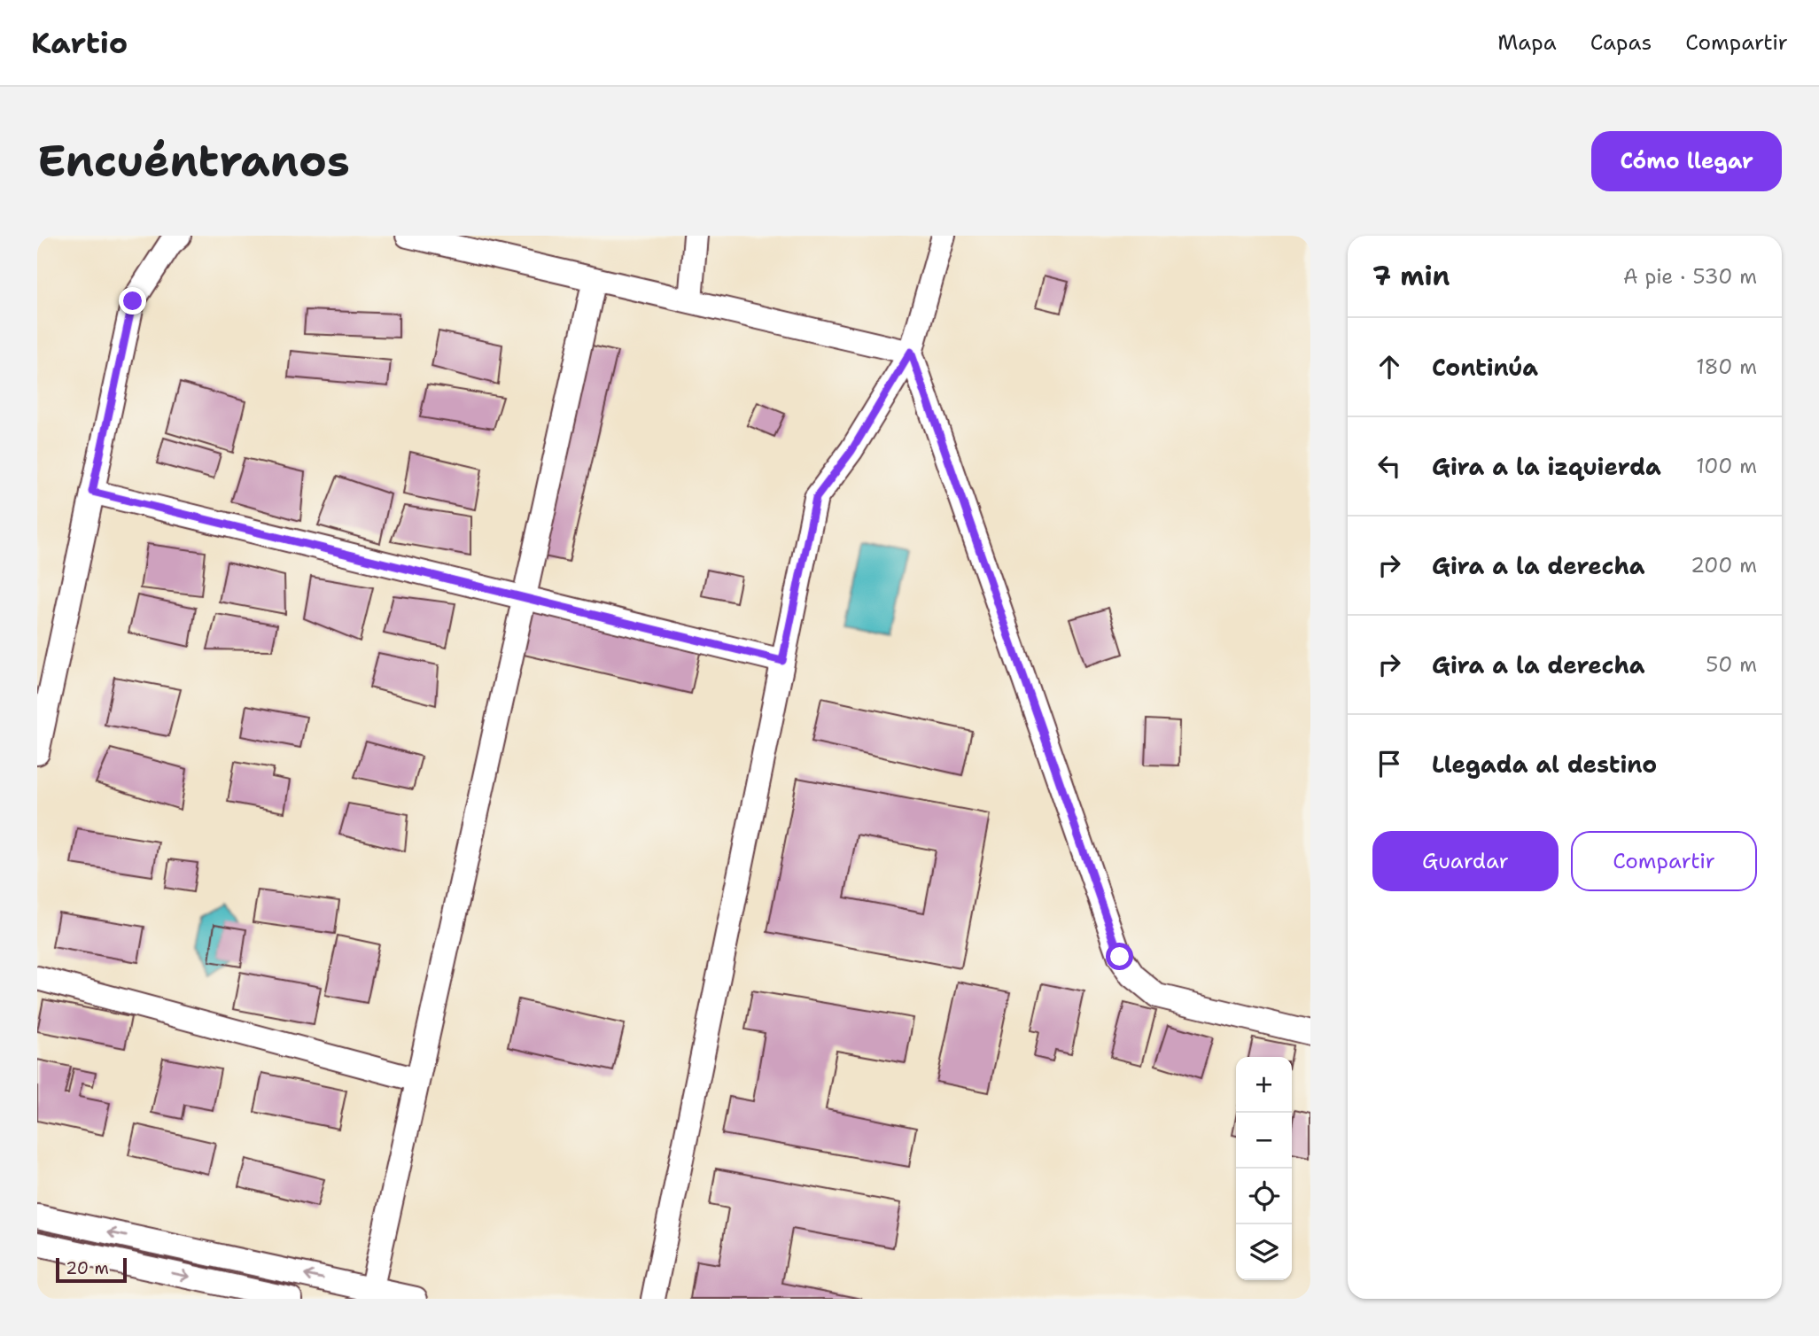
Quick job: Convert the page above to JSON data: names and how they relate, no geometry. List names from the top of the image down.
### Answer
{
  "scale_bar": "20 m",
  "page": {
    "header": "Kartio",
    "nav": ["Mapa", "Capas", "Compartir"],
    "buttons": [
      "Cómo llegar",
      ["Guardar", "Compartir"]
    ],
    "title": "Encuéntranos",
    "heading": ["7 min", "A pie · 530 m"],
    "list": [
      ["Continúa", "180 m"],
      ["Gira a la izquierda", "100 m"],
      ["Gira a la derecha", "200 m"],
      ["Gira a la derecha", "50 m"],
      "Llegada al destino"
    ],
    "map_buttons": ["+", "−"],
    "scale": "20 m"
  }
}
